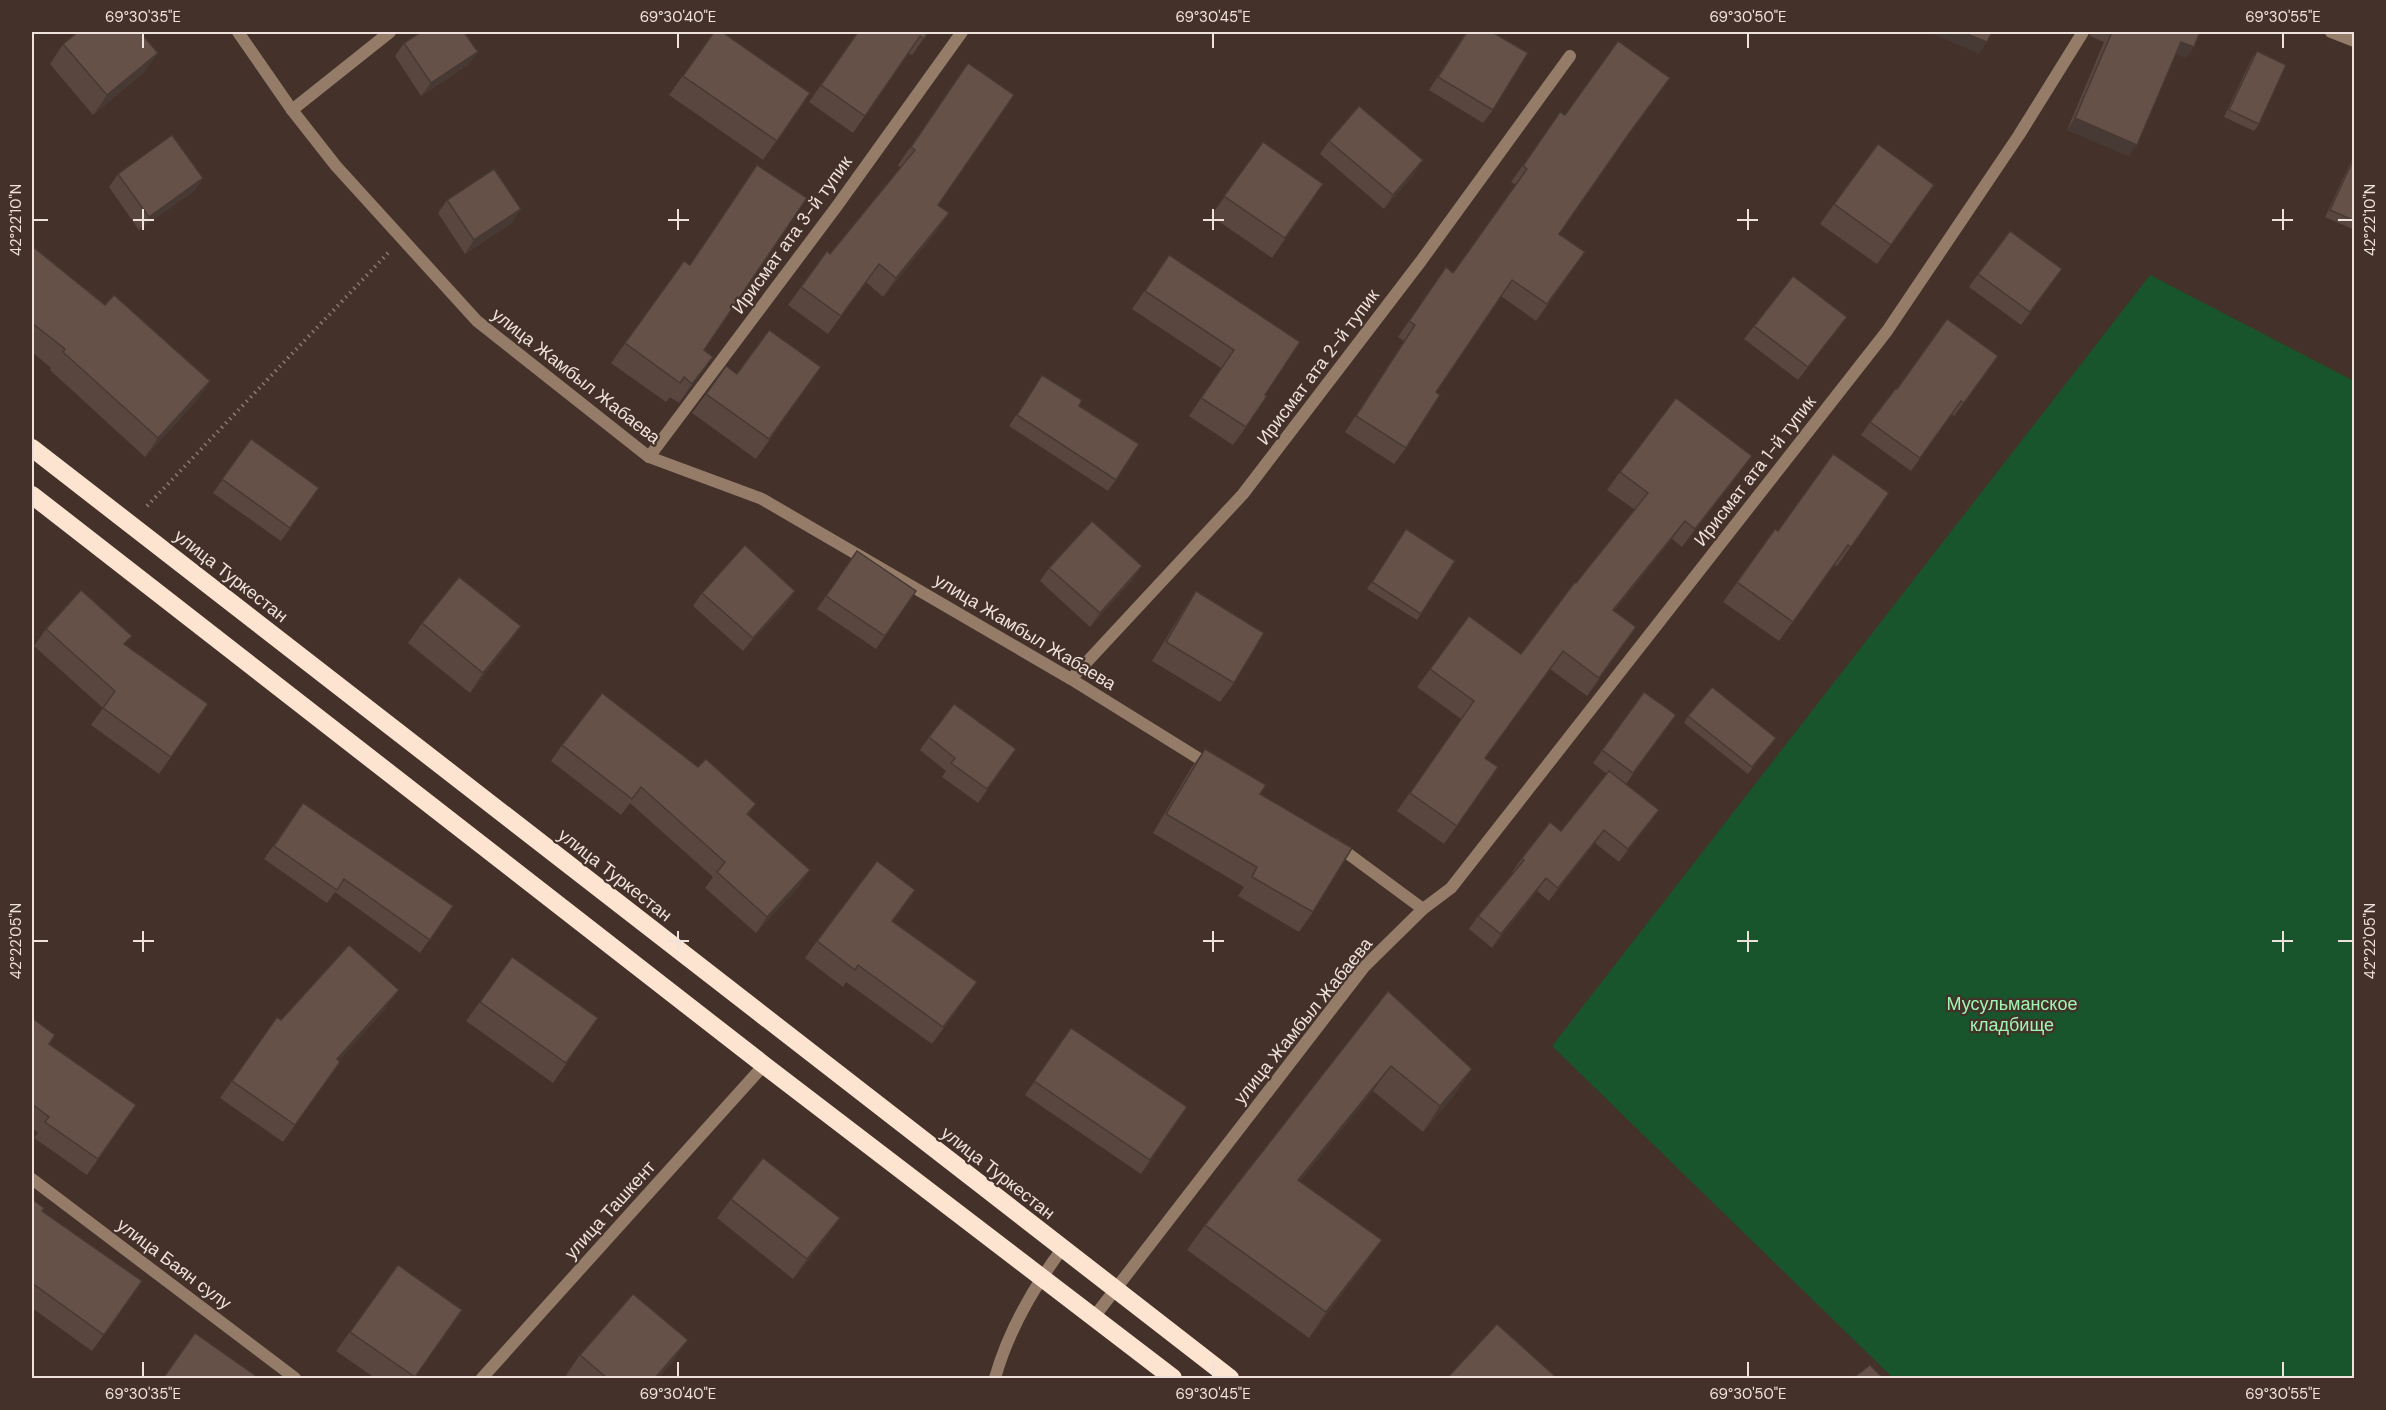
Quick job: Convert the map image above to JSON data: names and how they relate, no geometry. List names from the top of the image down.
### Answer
{
  "streets": {
    "highway": ["улица Туркестан"],
    "street": [
      "Ирисмат ата 3-й тупик",
      "Ирисмат ата 2-й тупик",
      "улица Жамбыл Жабаева",
      "Ирисмат ата 1-й тупик",
      "улица Ташкент",
      "улица Баян сулу"
    ]
  },
  "crossings": [
    ["Ирисмат ата 3-й тупик", "улица Жамбыл Жабаева"],
    ["Ирисмат ата 2-й тупик", "улица Жамбыл Жабаева"],
    ["улица Жамбыл Жабаева", "Ирисмат ата 1-й тупик"],
    ["улица Жамбыл Жабаева", "улица Туркестан"]
  ],
  "parks": ["Мусульманское кладбище"],
  "coordinates": [
    "69°30'35\"E",
    "69°30'40\"E",
    "69°30'45\"E",
    "69°30'50\"E",
    "69°30'55\"E",
    "42°22'10\"N",
    "42°22'05\"N"
  ]
}
